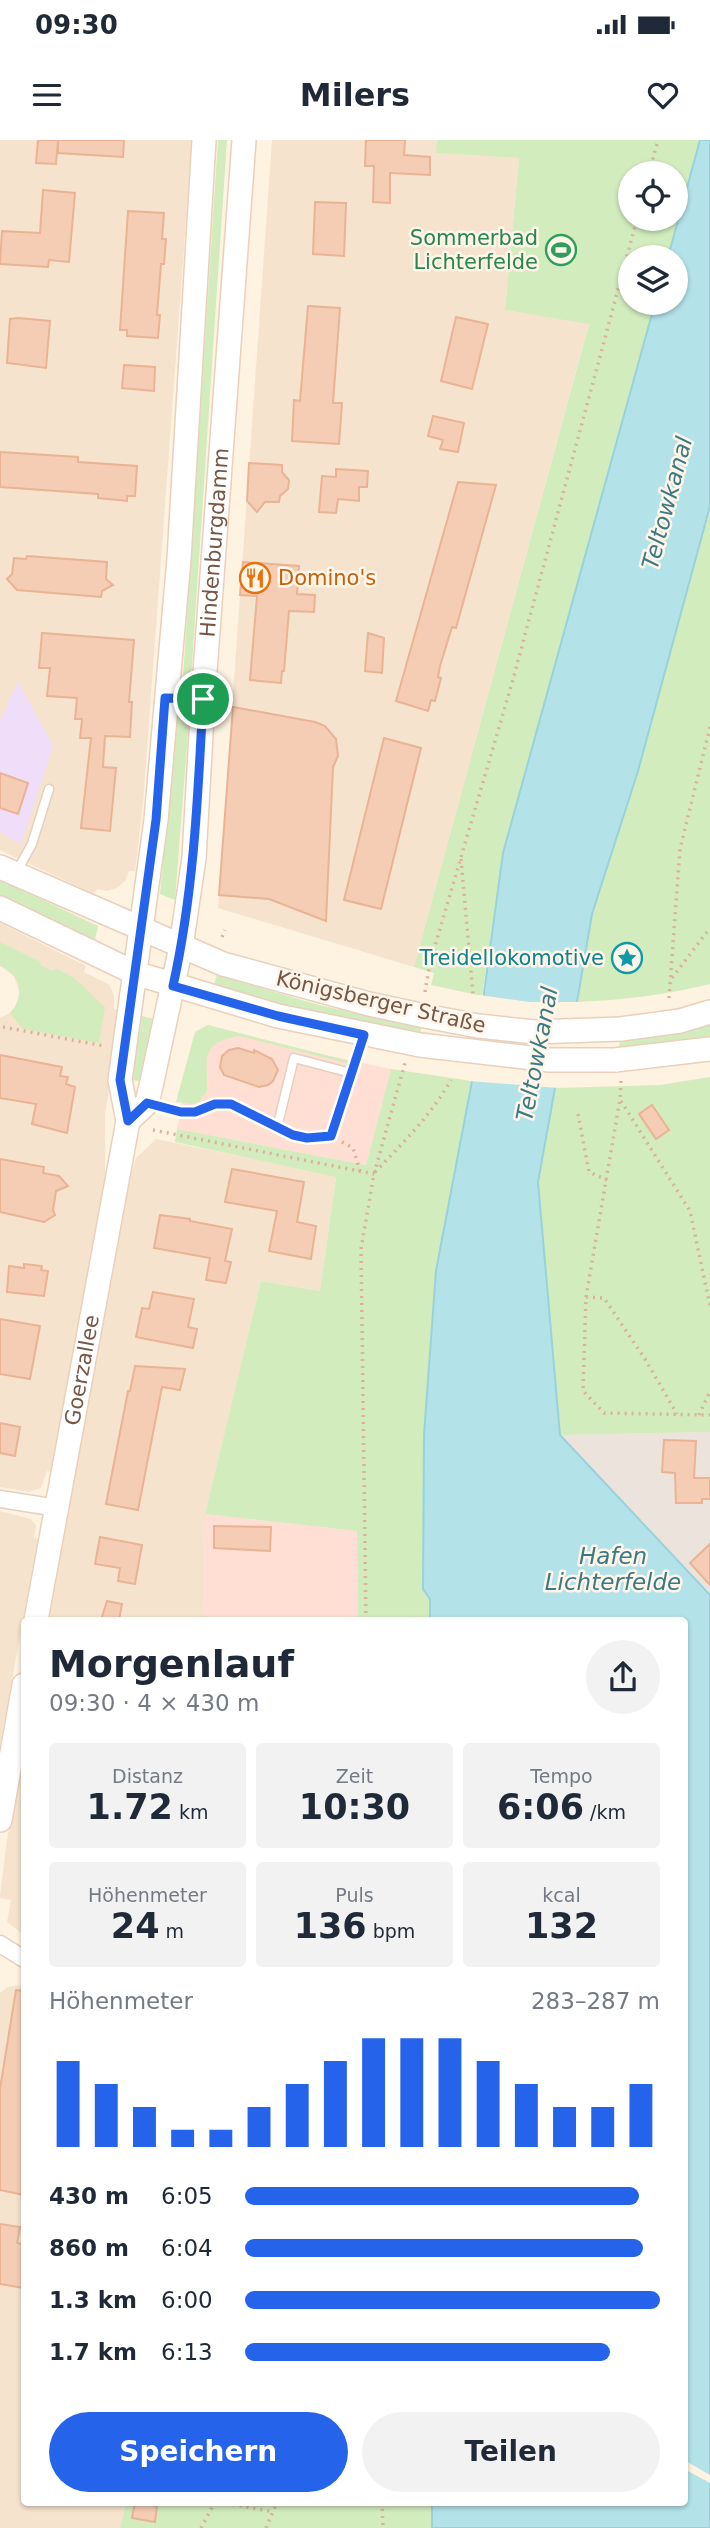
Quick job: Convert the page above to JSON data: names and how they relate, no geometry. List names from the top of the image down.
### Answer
{
  "streets": {
    "main road": ["Hindenburgdamm", "Königsberger Straße", "Goerzallee"]
  },
  "crossings": [
    ["Hindenburgdamm", "Königsberger Straße"],
    ["Hindenburgdamm", "Goerzallee"],
    ["Königsberger Straße", "Goerzallee"]
  ],
  "water": ["Teltowkanal", "Hafen Lichterfelde"],
  "places": {
    "sports": ["Sommerbad Lichterfelde"],
    "restaurant": ["Domino's"],
    "place": ["Treidellokomotive"]
  },
  "page": {
    "status": "09:30",
    "header": "Milers",
    "heading": ["Morgenlauf", "09:30 · 4 × 430 m"],
    "stats": [
      ["Distanz", "1.72 km"],
      ["Zeit", "10:30"],
      ["Tempo", "6:06 /km"],
      ["Höhenmeter", "24 m"],
      ["Puls", "136 bpm"],
      ["kcal", "132"]
    ],
    "chart": ["Höhenmeter", "283–287 m"],
    "list": [
      {
        "name": "430 m",
        "note": "6:05"
      },
      {
        "name": "860 m",
        "note": "6:04"
      },
      {
        "name": "1.3 km",
        "note": "6:00"
      },
      {
        "name": "1.7 km",
        "note": "6:13"
      }
    ],
    "buttons": ["Speichern", "Teilen"]
  }
}
